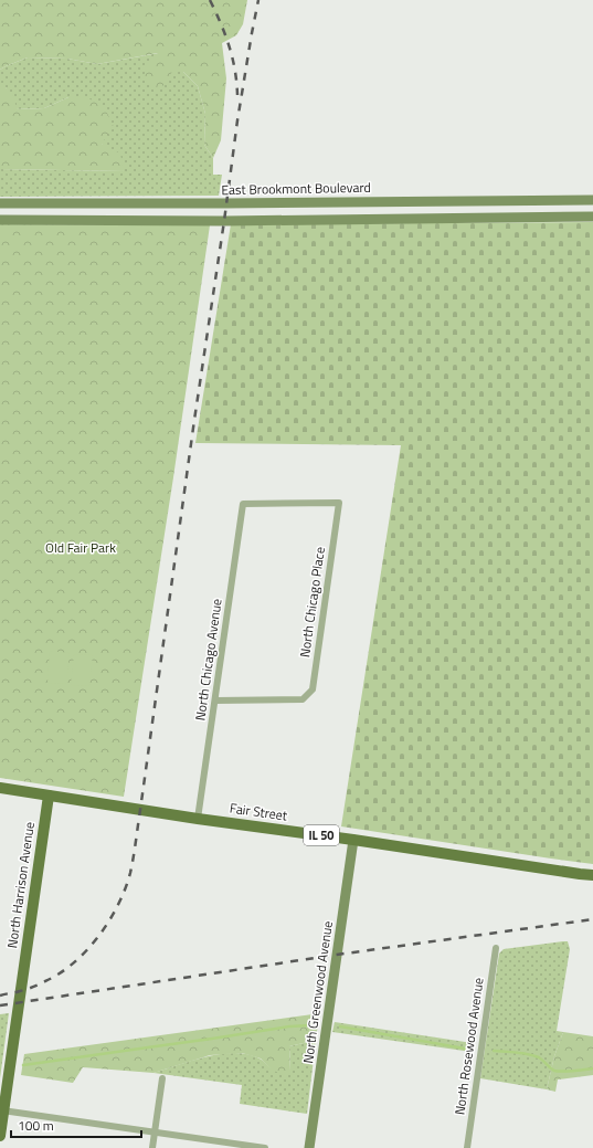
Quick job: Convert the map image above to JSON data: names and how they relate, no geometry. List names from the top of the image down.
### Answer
{
  "streets": {
    "main road": [
      "East Brookmont Boulevard",
      "Fair Street",
      "IL 50",
      "North Harrison Avenue",
      "North Greenwood Avenue"
    ],
    "street": ["North Chicago Place", "North Chicago Avenue", "North Rosewood Avenue"]
  },
  "crossings": [
    ["North Chicago Place", "North Chicago Avenue"],
    ["North Chicago Avenue", "Fair Street"],
    ["Fair Street", "North Harrison Avenue"],
    ["Fair Street", "North Greenwood Avenue"]
  ],
  "parks": ["Old Fair Park"],
  "scale_bar": "100 m"
}
